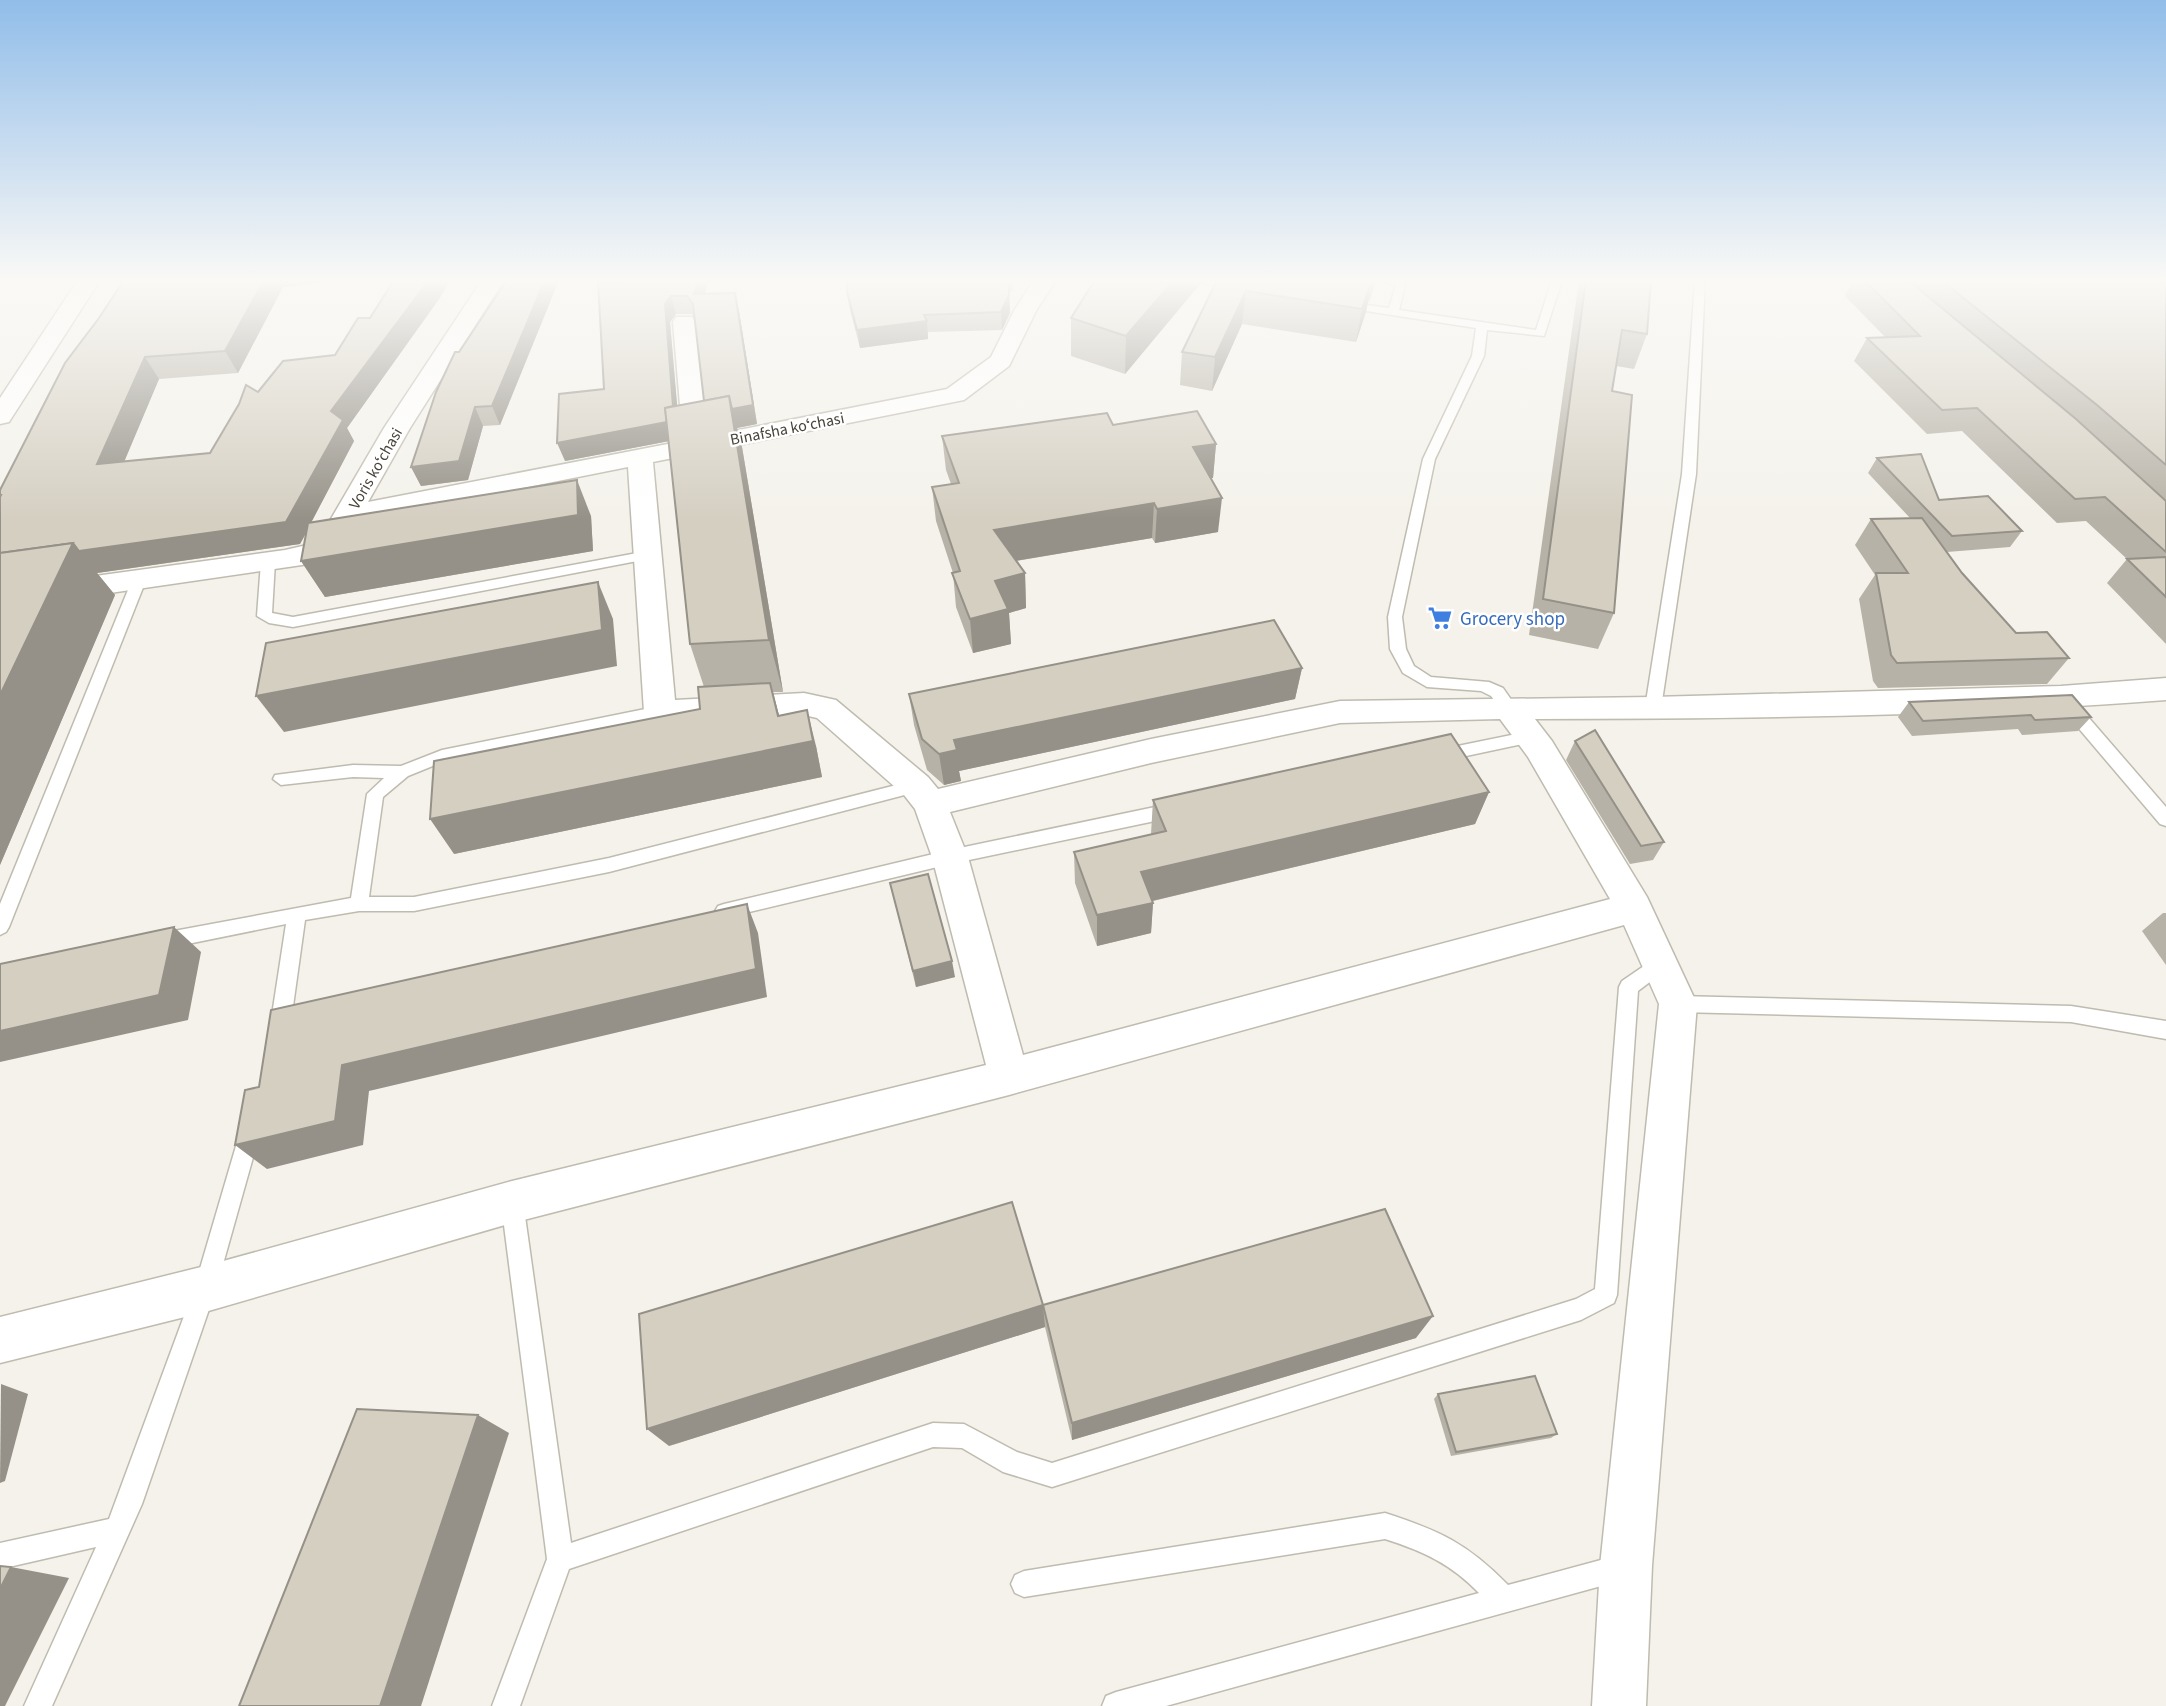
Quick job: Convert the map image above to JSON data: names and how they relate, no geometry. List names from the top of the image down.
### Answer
{
  "streets": {
    "street": ["Binafsha koʻchasi", "Voris koʻchasi"]
  },
  "crossings": [
    ["Binafsha koʻchasi", "Voris koʻchasi"]
  ],
  "places": {
    "supermarket": ["Grocery shop"]
  }
}
